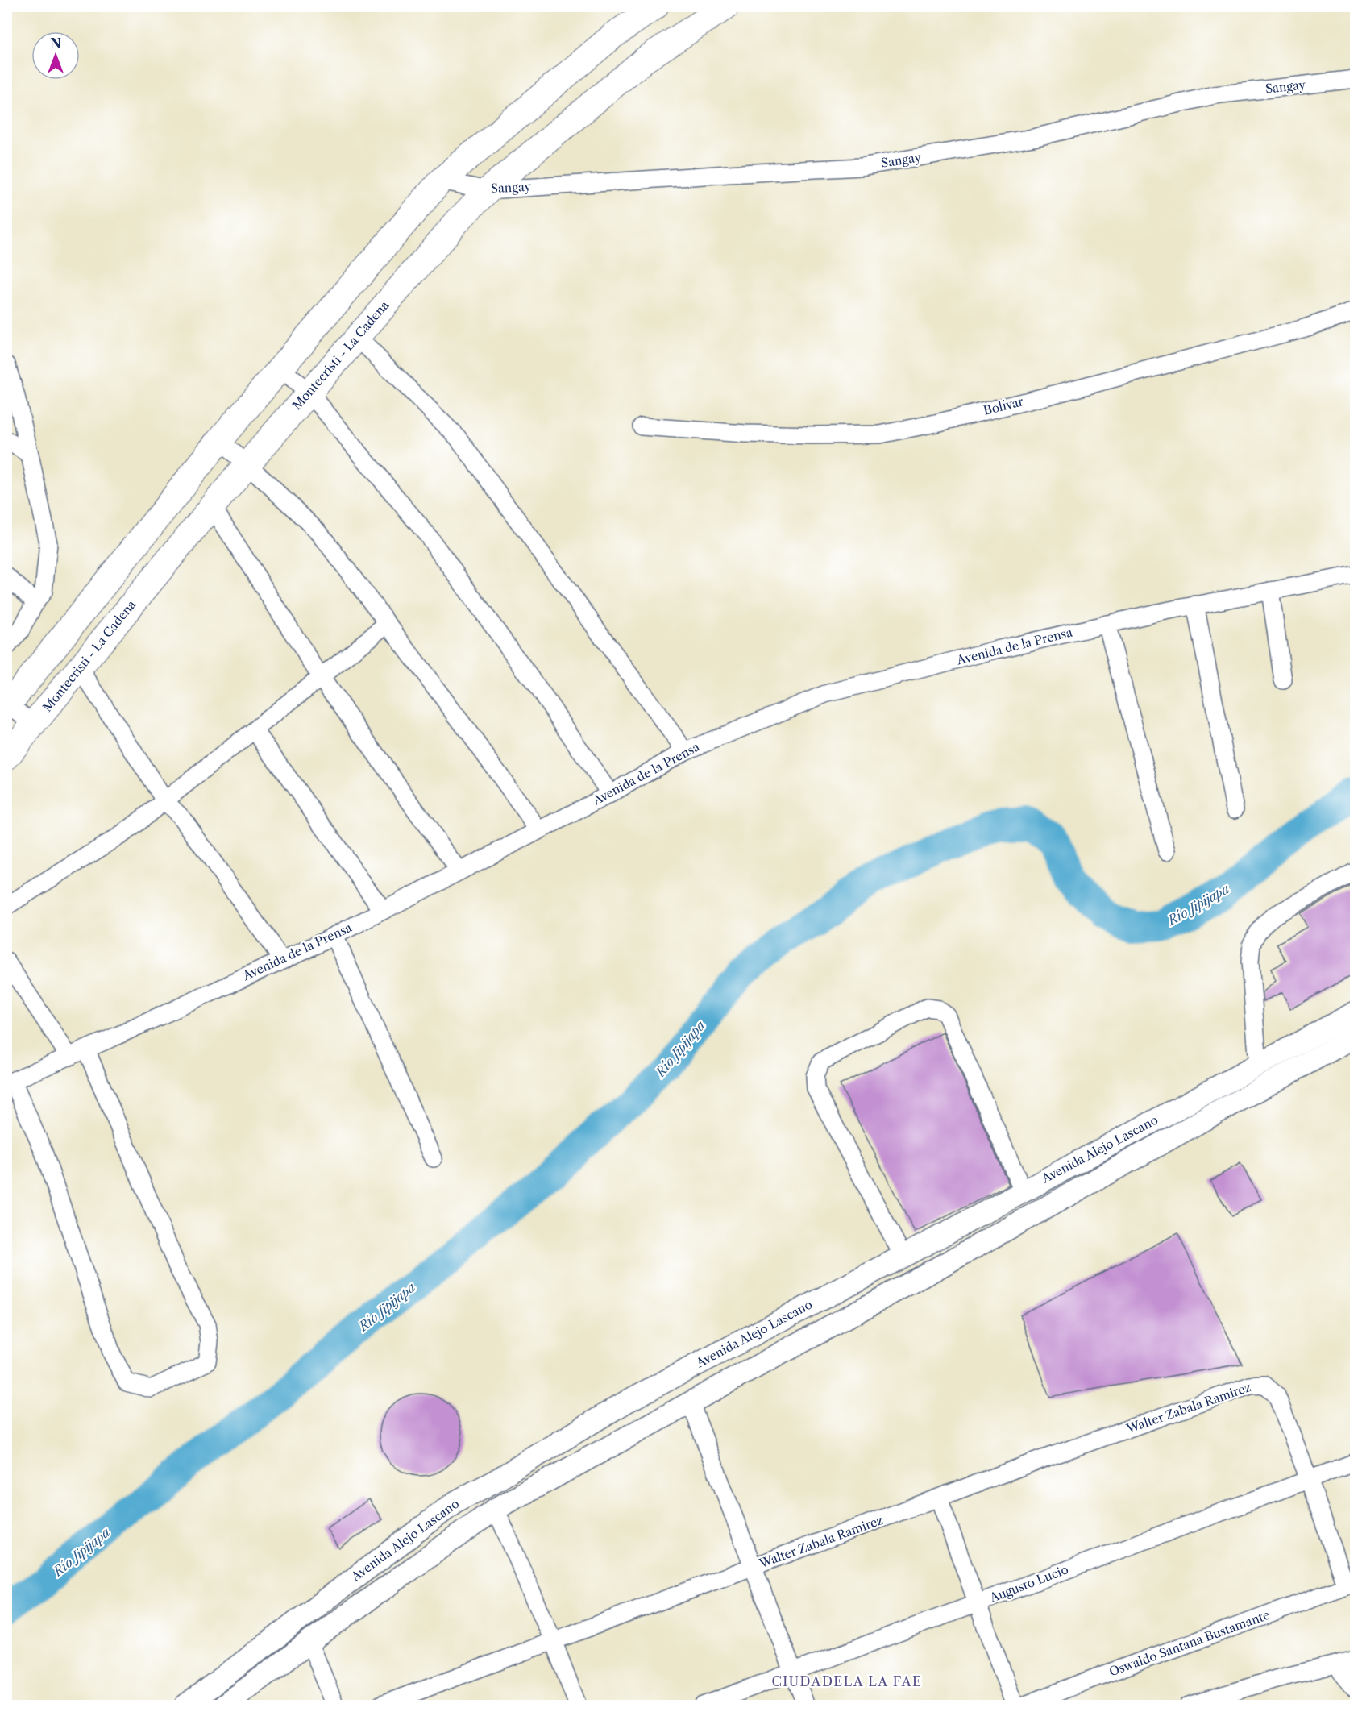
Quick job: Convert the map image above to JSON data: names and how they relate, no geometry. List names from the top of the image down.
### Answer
{
  "streets": {
    "highway": ["Montecristi - La Cadena"],
    "main road": ["Avenida Alejo Lascano"],
    "street": [
      "Sangay",
      "Bolívar",
      "Avenida de la Prensa",
      "Walter Zabala Ramirez",
      "Augusto Lucio",
      "Oswaldo Santana Bustamante"
    ]
  },
  "crossings": [
    ["Sangay", "Montecristi - La Cadena"],
    ["Walter Zabala Ramirez", "Augusto Lucio"]
  ],
  "districts": ["CIUDADELA LA FAE"],
  "water": ["Río Jipijapa"],
  "north": "top"
}
